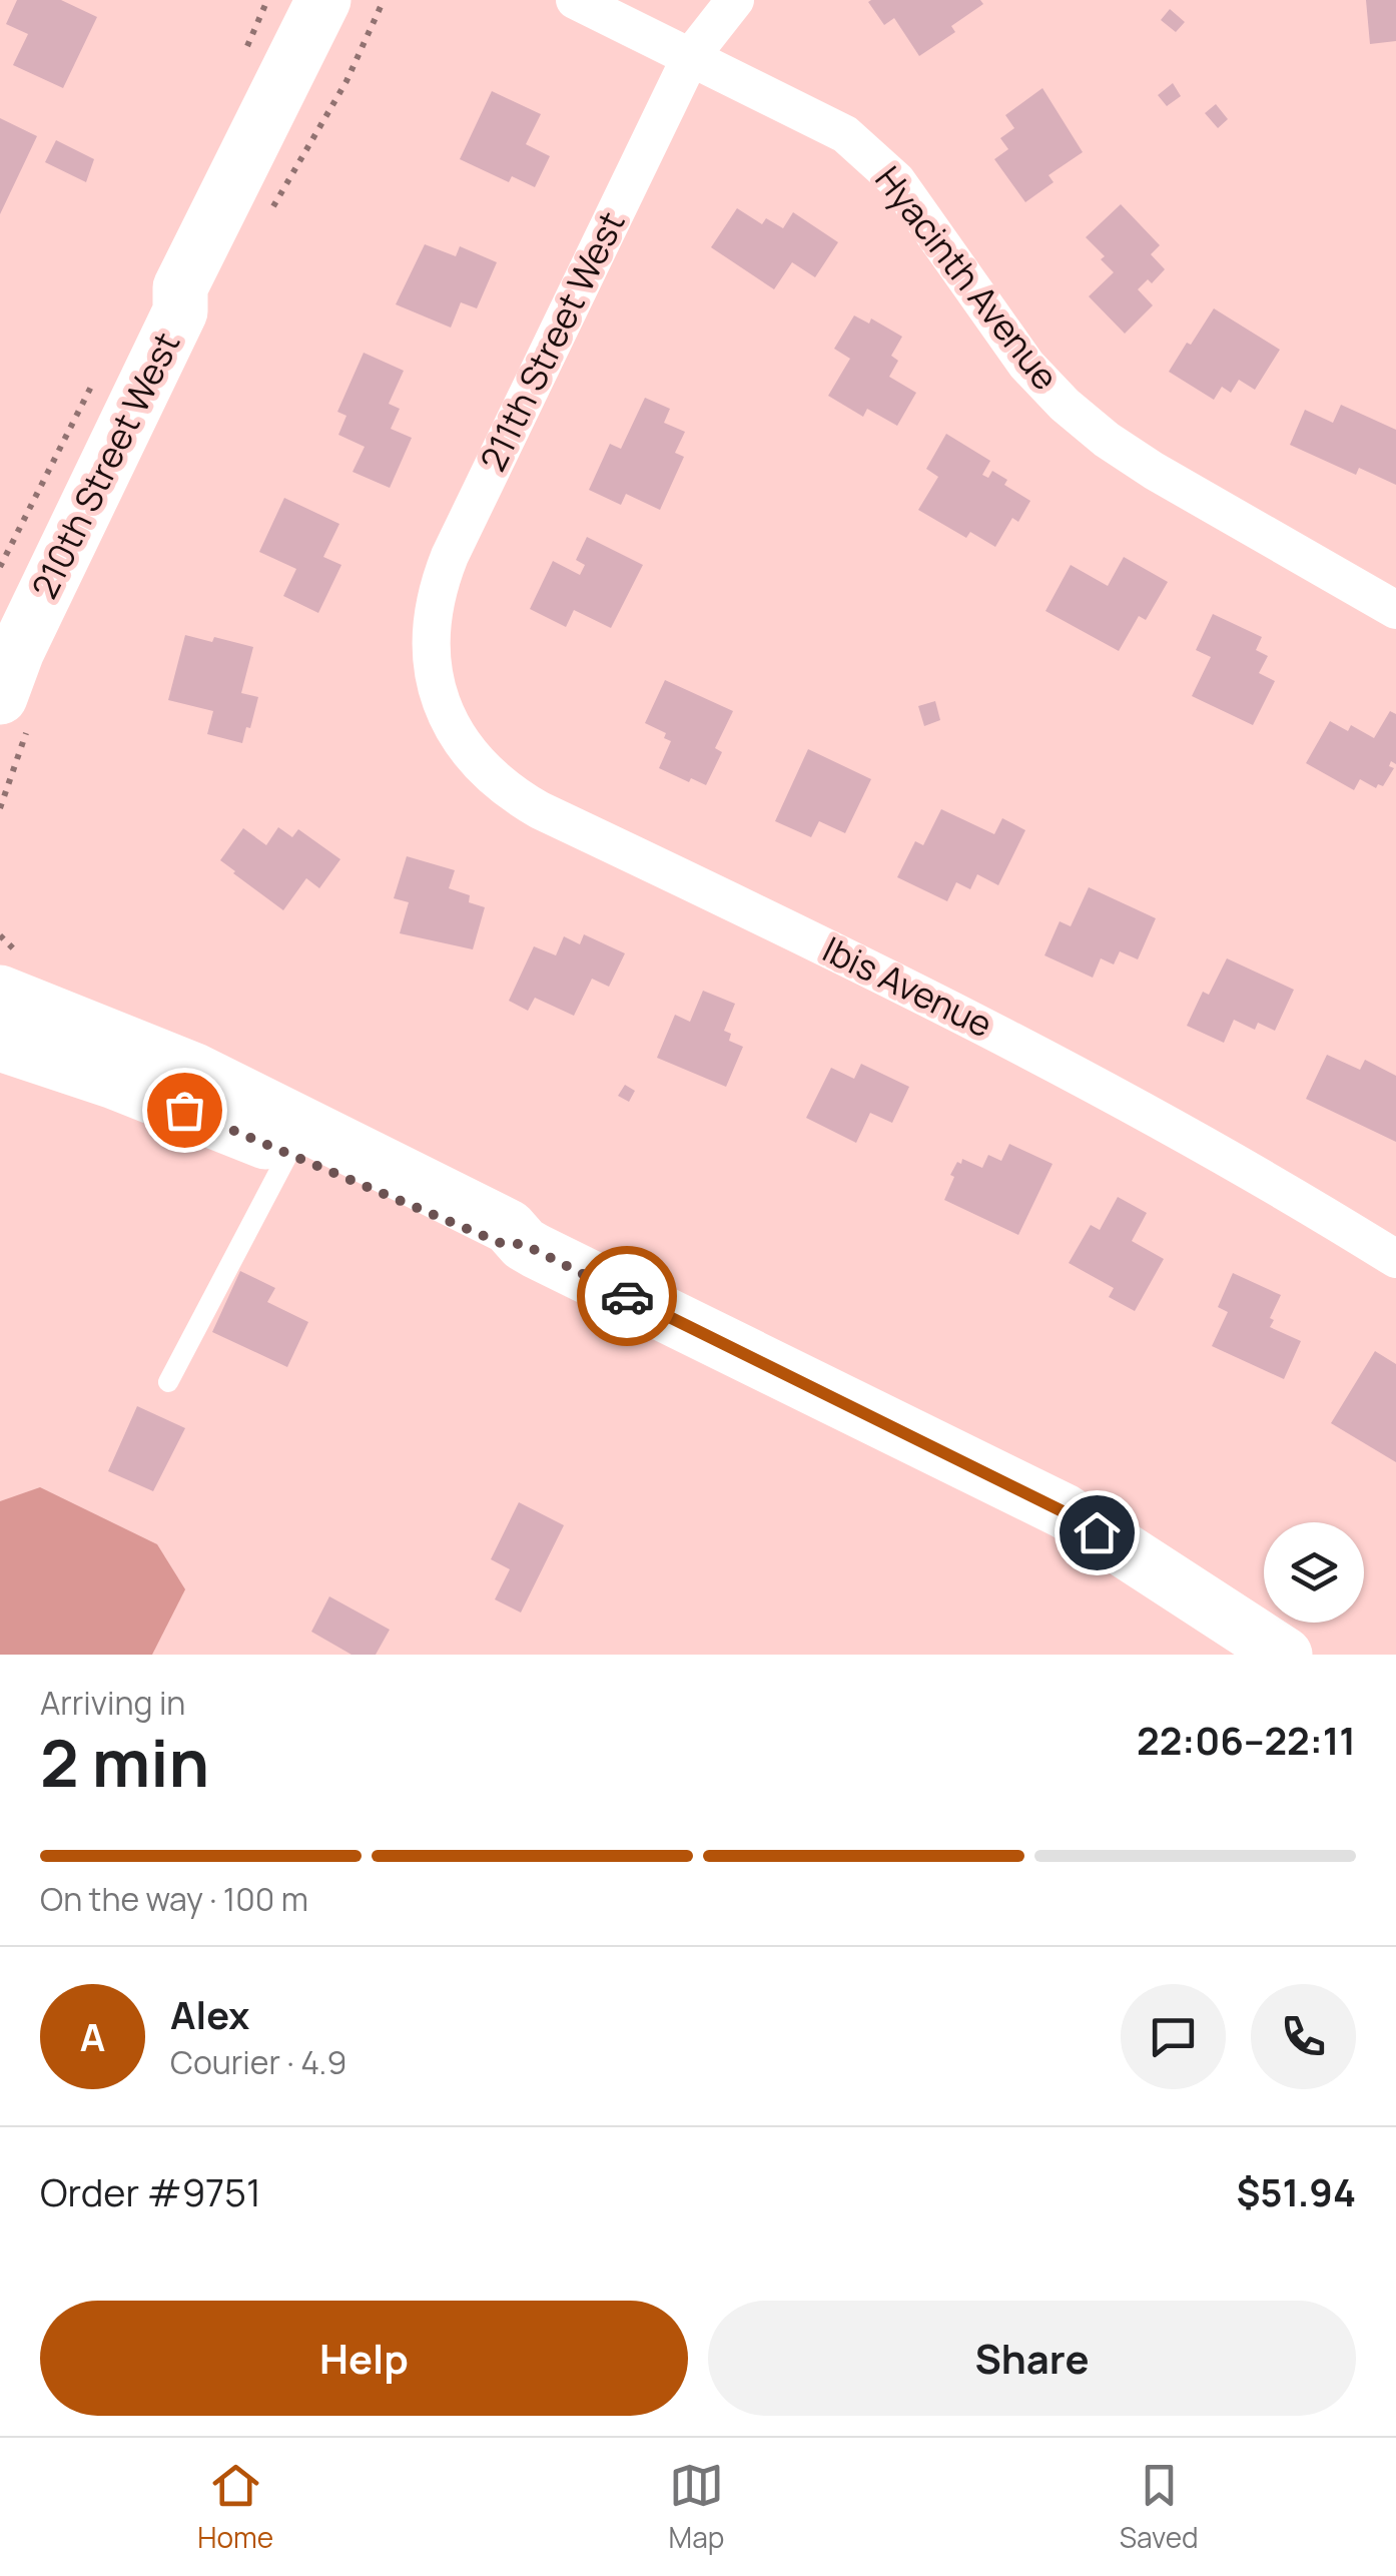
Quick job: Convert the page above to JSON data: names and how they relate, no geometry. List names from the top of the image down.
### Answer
{
  "streets": {
    "main road": ["210th Street West"],
    "street": ["Hyacinth Avenue", "211th Street West", "Ibis Avenue"]
  },
  "crossings": [
    ["Hyacinth Avenue", "211th Street West"],
    ["211th Street West", "Ibis Avenue"]
  ],
  "page": {
    "heading": ["2 min", "Arriving in", "22:06–22:11"],
    "panel": [
      "Alex",
      "Courier · 4.9",
      "Order #9751",
      "$51.94"
    ],
    "bar": "On the way · 100 m",
    "round": "A",
    "buttons": ["Help", "Share"],
    "tabs": ["Home", "Map", "Saved"]
  }
}
